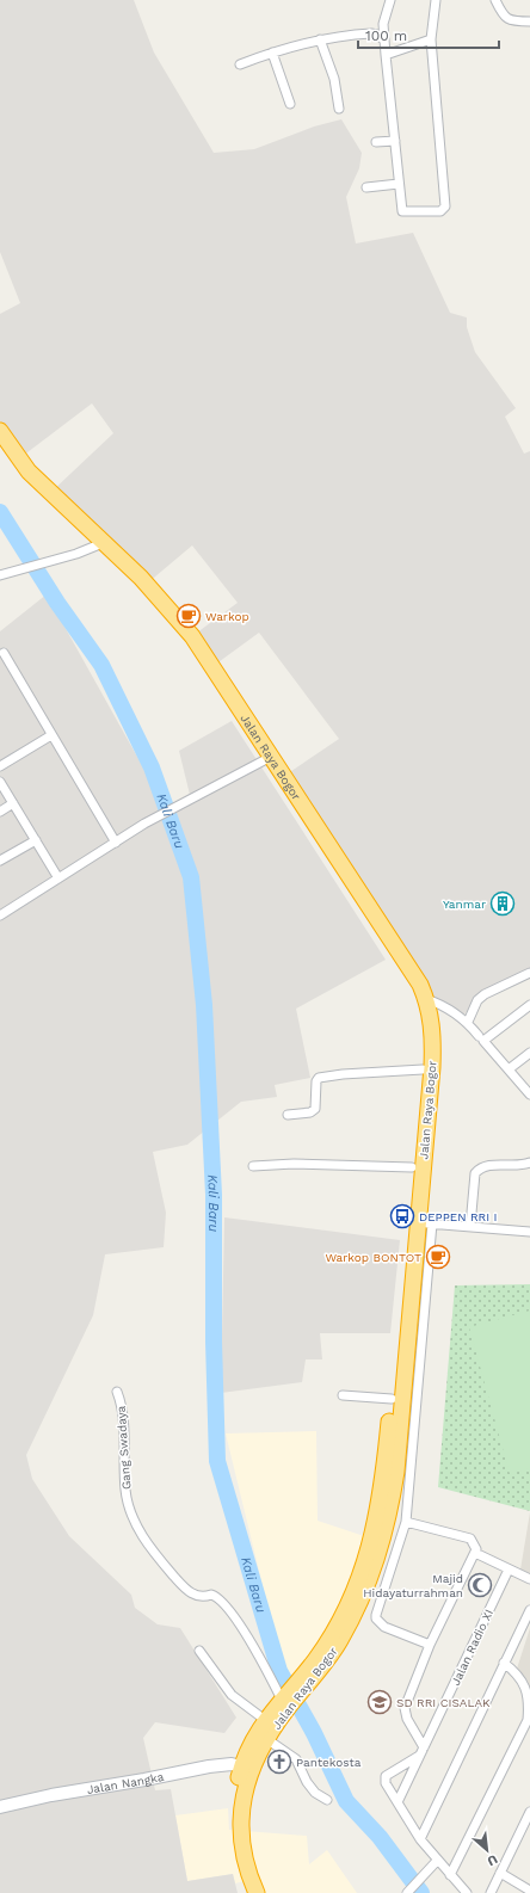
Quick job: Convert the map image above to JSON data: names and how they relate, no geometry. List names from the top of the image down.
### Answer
{
  "streets": {
    "highway": ["Jalan Raya Bogor"],
    "street": ["Gang Swadaya", "Jalan Radio XI", "Jalan Nangka"]
  },
  "crossings": [
    ["Jalan Raya Bogor", "Gang Swadaya"],
    ["Jalan Raya Bogor", "Jalan Nangka"]
  ],
  "water": ["Kali Baru"],
  "places": {
    "cafe": ["Warkop", "Warkop BONTOT"],
    "building": ["Yanmar"],
    "bus stop": ["DEPPEN RRI I"],
    "mosque": ["Majid Hidayaturrahman"],
    "school or university": ["SD RRI CISALAK"],
    "church": ["Pantekosta"]
  },
  "scale_bar": "100 m",
  "north": "bottom right"
}
